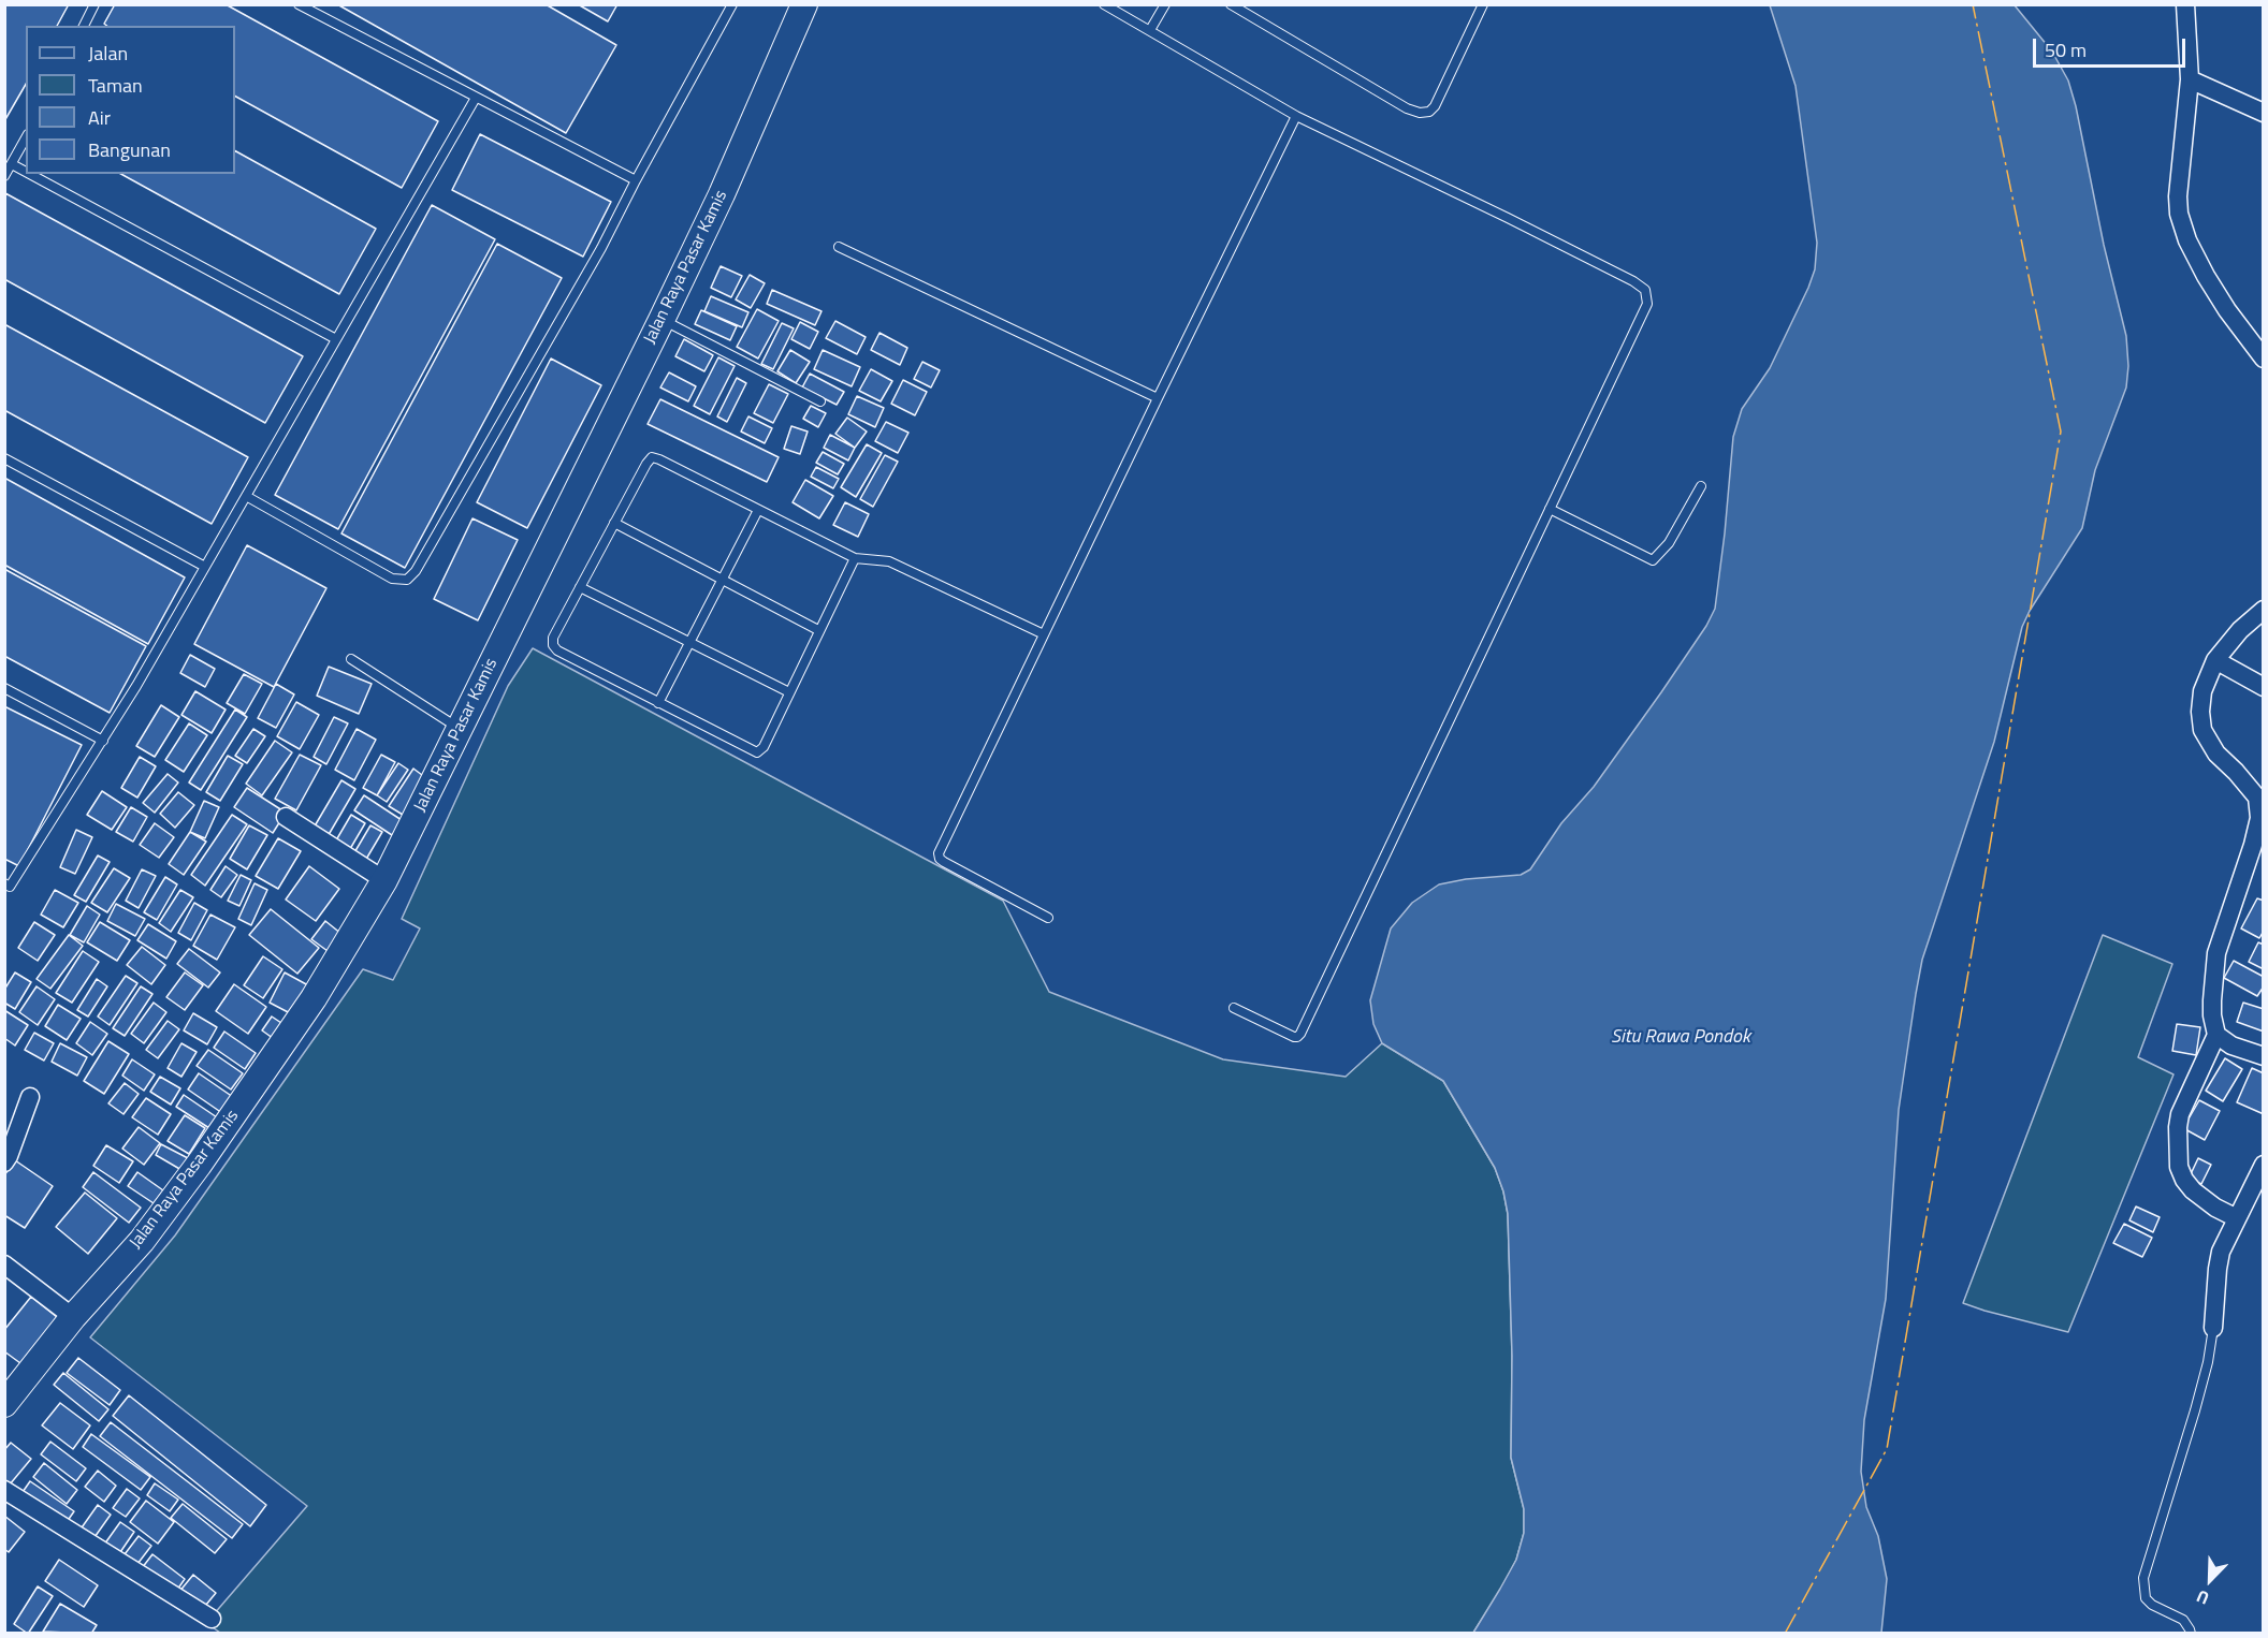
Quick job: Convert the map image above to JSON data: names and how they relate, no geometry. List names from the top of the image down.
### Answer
{
  "streets": {
    "main road": ["Jalan Raya Pasar Kamis"]
  },
  "water": ["Situ Rawa Pondok"],
  "legend": [
    "Jalan",
    "Taman",
    "Air",
    "Bangunan"
  ],
  "scale_bar": "50 m",
  "north": "bottom left"
}
